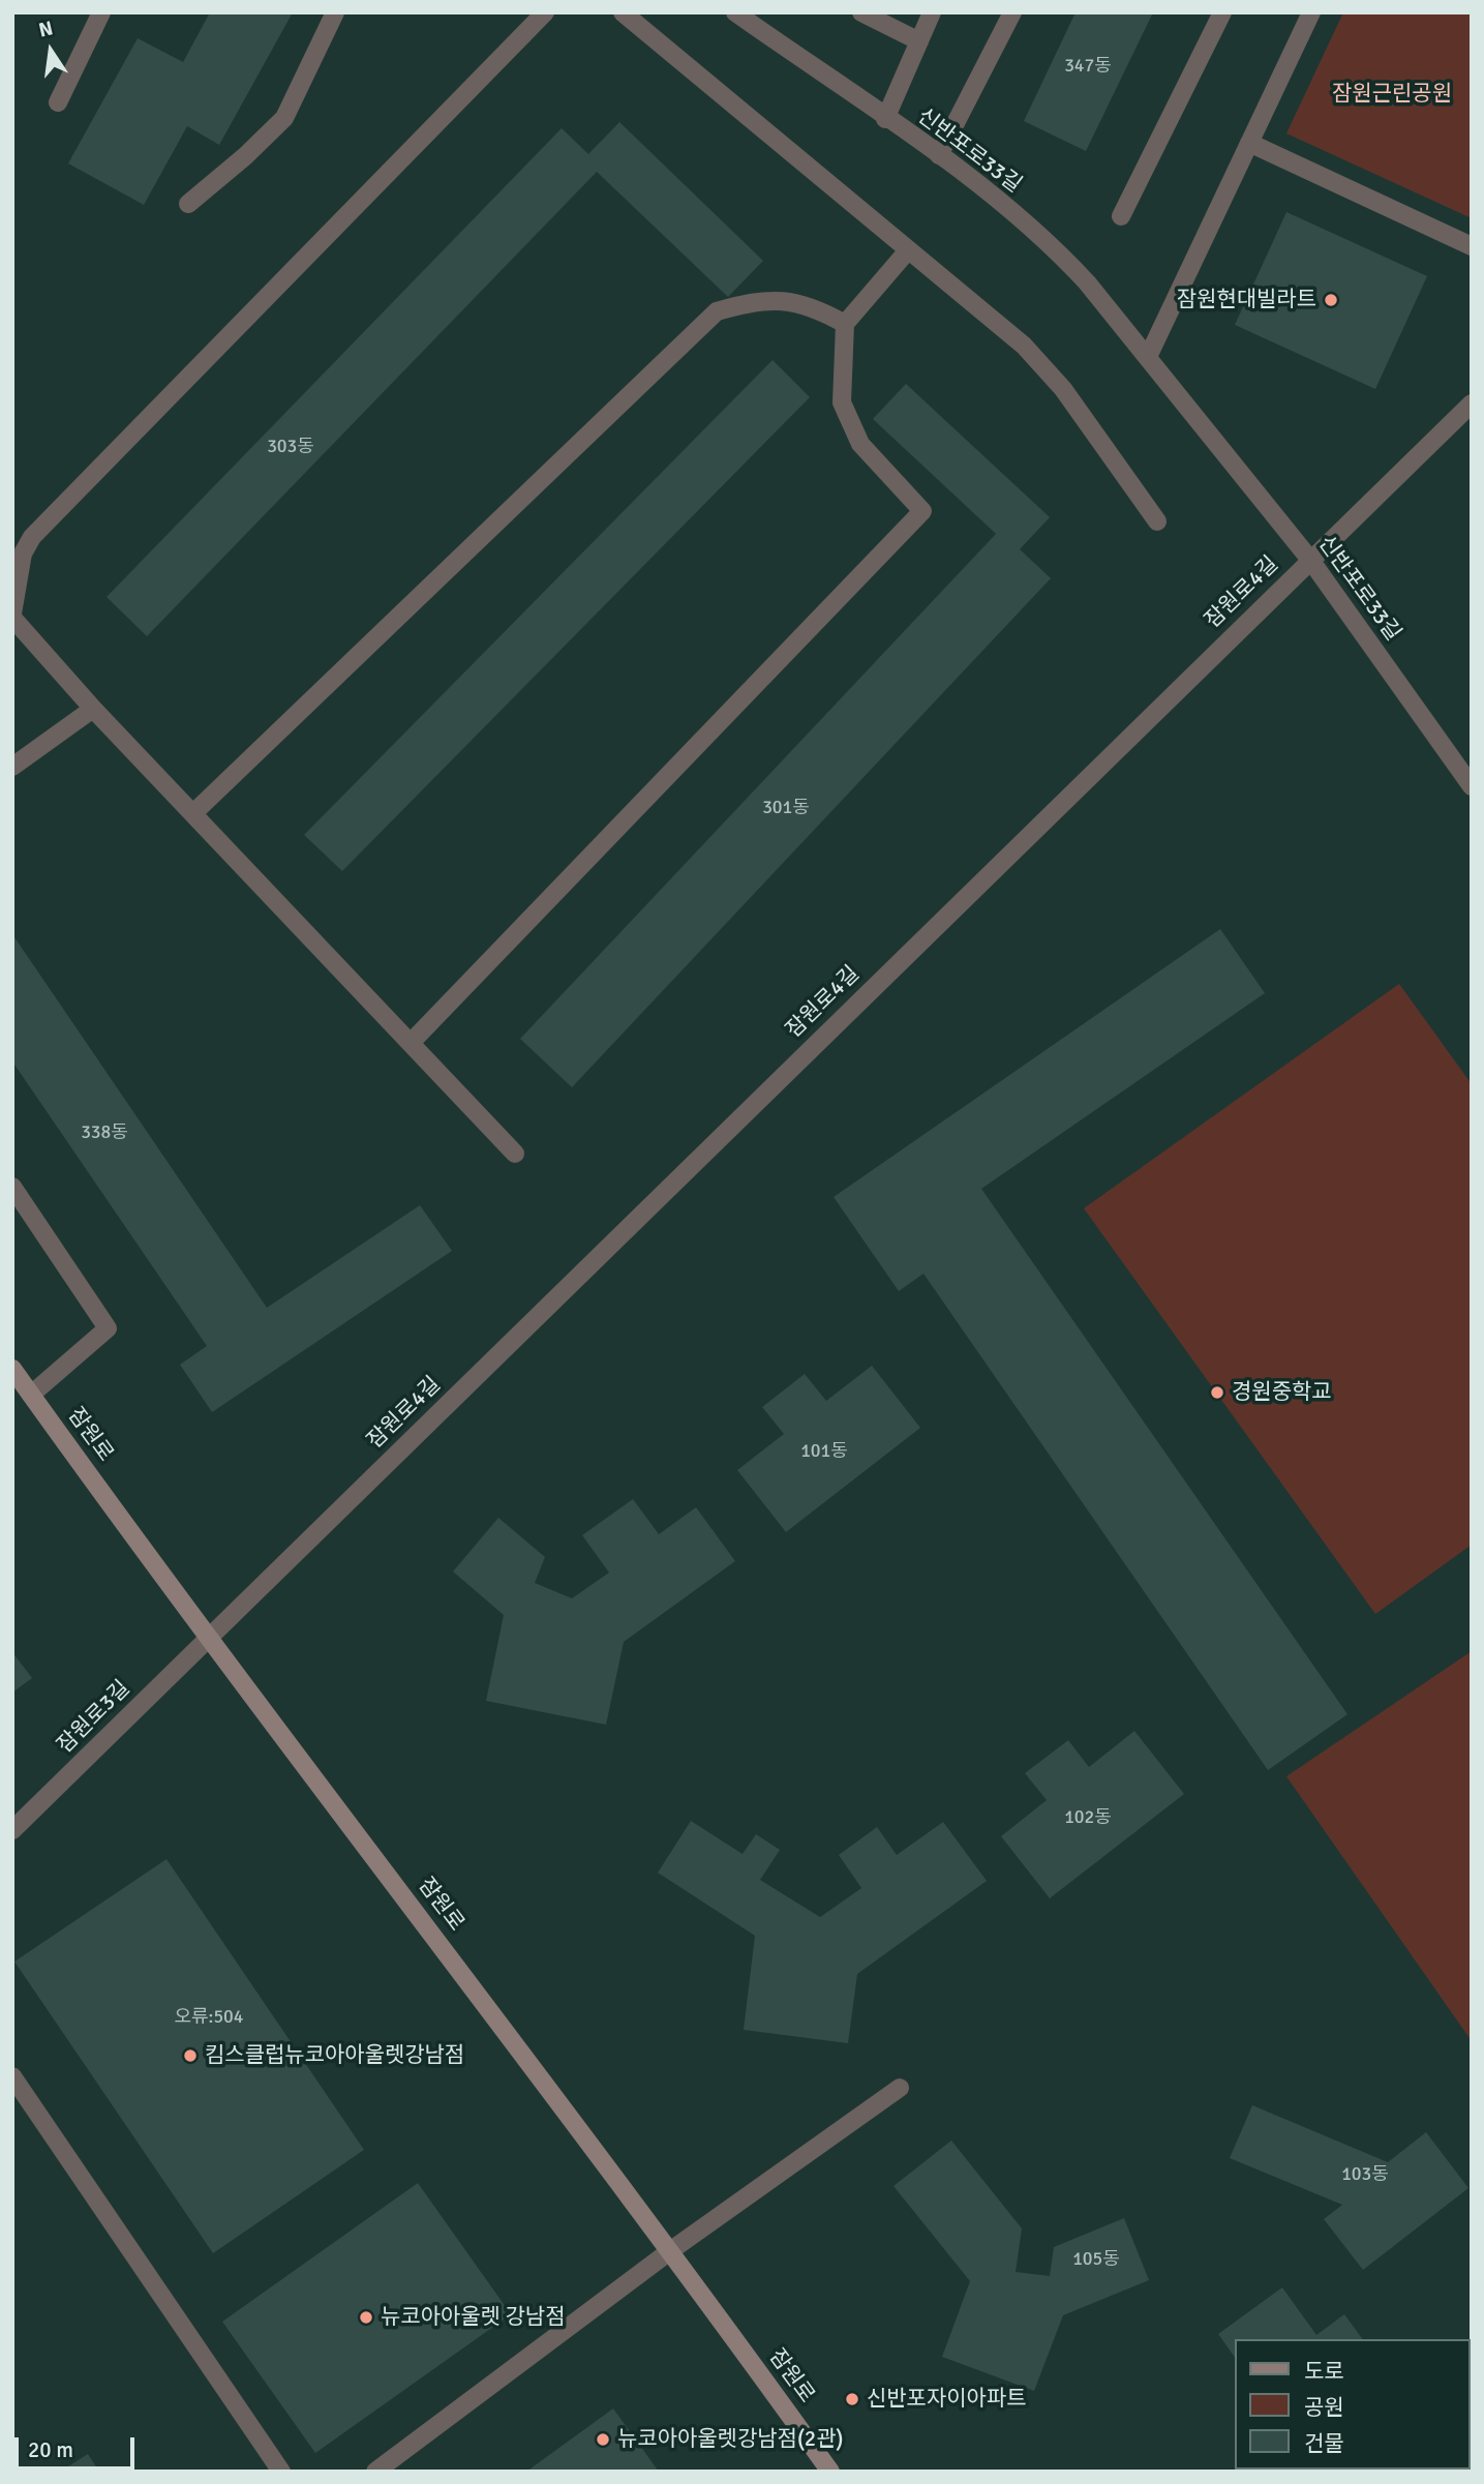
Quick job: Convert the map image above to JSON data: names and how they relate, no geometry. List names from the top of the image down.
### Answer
{
  "streets": {
    "main road": ["잠원로"],
    "street": ["신반포로33길", "잠원로4길", "잠원로3길"]
  },
  "crossings": [
    ["신반포로33길", "잠원로4길"],
    ["잠원로4길", "잠원로"],
    ["잠원로4길", "잠원로3길"],
    ["잠원로", "잠원로3길"]
  ],
  "parks": ["잠원근린공원"],
  "places": [
    "잠원현대빌라트",
    "경원중학교",
    "킴스클럽뉴코아아울렛강남점",
    "뉴코아아울렛 강남점",
    "신반포자이아파트",
    "뉴코아아울렛강남점(2관)"
  ],
  "house_numbers": [
    "347동",
    "303동",
    "301동",
    "338동",
    "101동",
    "102동",
    "오류:504",
    "103동",
    "105동"
  ],
  "legend": ["도로", "공원", "건물"],
  "scale_bar": "20 m",
  "north": "top"
}
